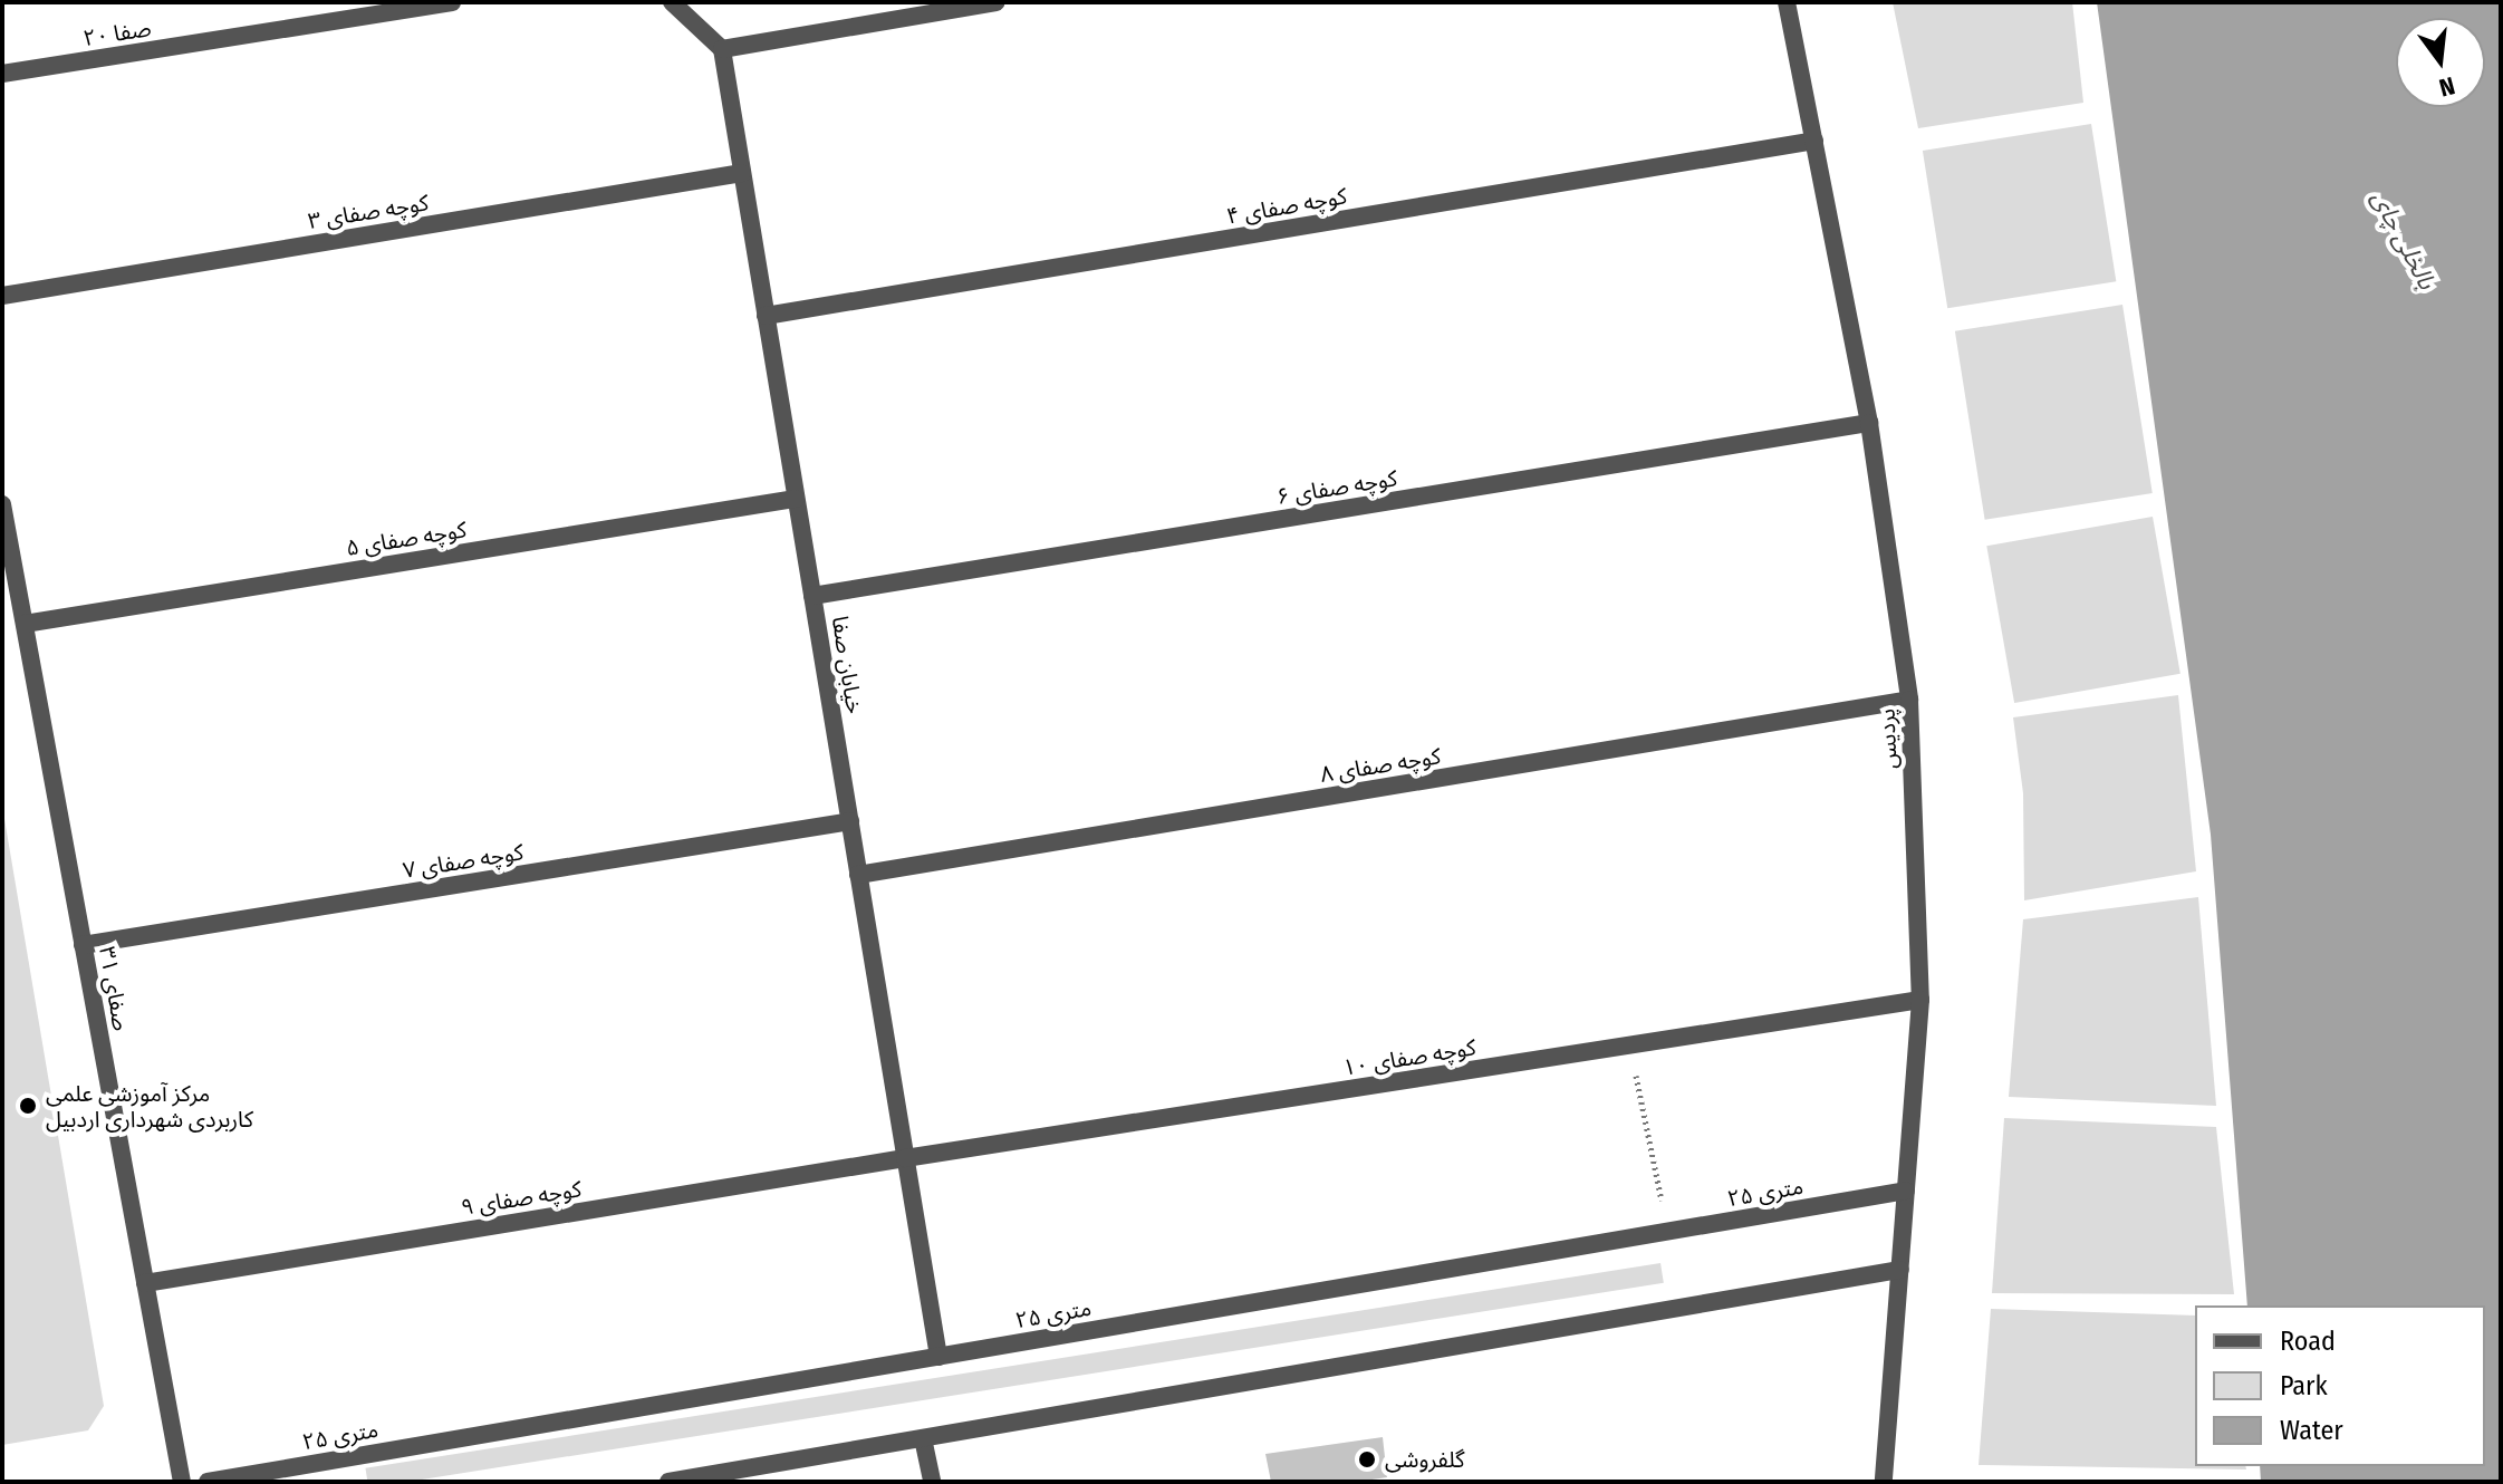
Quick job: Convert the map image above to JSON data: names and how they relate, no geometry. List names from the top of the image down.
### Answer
{
  "streets": {
    "street": [
      "صفا ۲۰",
      "کوچه صفای ۴",
      "کوچه صفای ۳",
      "کوچه صفای ۶",
      "کوچه صفای ۵",
      "خیابان صفا",
      "پردیس",
      "کوچه صفای ۸",
      "کوچه صفای ۷",
      "صفای ۳۱",
      "کوچه صفای ۱۰",
      "۲۵ متری",
      "کوچه صفای ۹"
    ]
  },
  "crossings": [
    ["کوچه صفای ۴", "خیابان صفا"],
    ["کوچه صفای ۴", "پردیس"],
    ["کوچه صفای ۳", "خیابان صفا"],
    ["کوچه صفای ۶", "خیابان صفا"],
    ["کوچه صفای ۶", "پردیس"],
    ["کوچه صفای ۵", "خیابان صفا"],
    ["کوچه صفای ۵", "صفای ۳۱"],
    ["خیابان صفا", "کوچه صفای ۸"],
    ["خیابان صفا", "کوچه صفای ۷"],
    ["خیابان صفا", "کوچه صفای ۱۰"],
    ["خیابان صفا", "۲۵ متری"],
    ["خیابان صفا", "کوچه صفای ۹"],
    ["پردیس", "کوچه صفای ۸"],
    ["پردیس", "کوچه صفای ۱۰"],
    ["پردیس", "۲۵ متری"],
    ["کوچه صفای ۷", "صفای ۳۱"],
    ["صفای ۳۱", "کوچه صفای ۹"],
    ["کوچه صفای ۱۰", "کوچه صفای ۹"]
  ],
  "water": ["بالخلی چای"],
  "places": ["مرکز آموزشی علمی کاربردی شهرداری اردبیل", "گلفروشی"],
  "legend": ["Road", "Park", "Water"],
  "north": "bottom"
}
